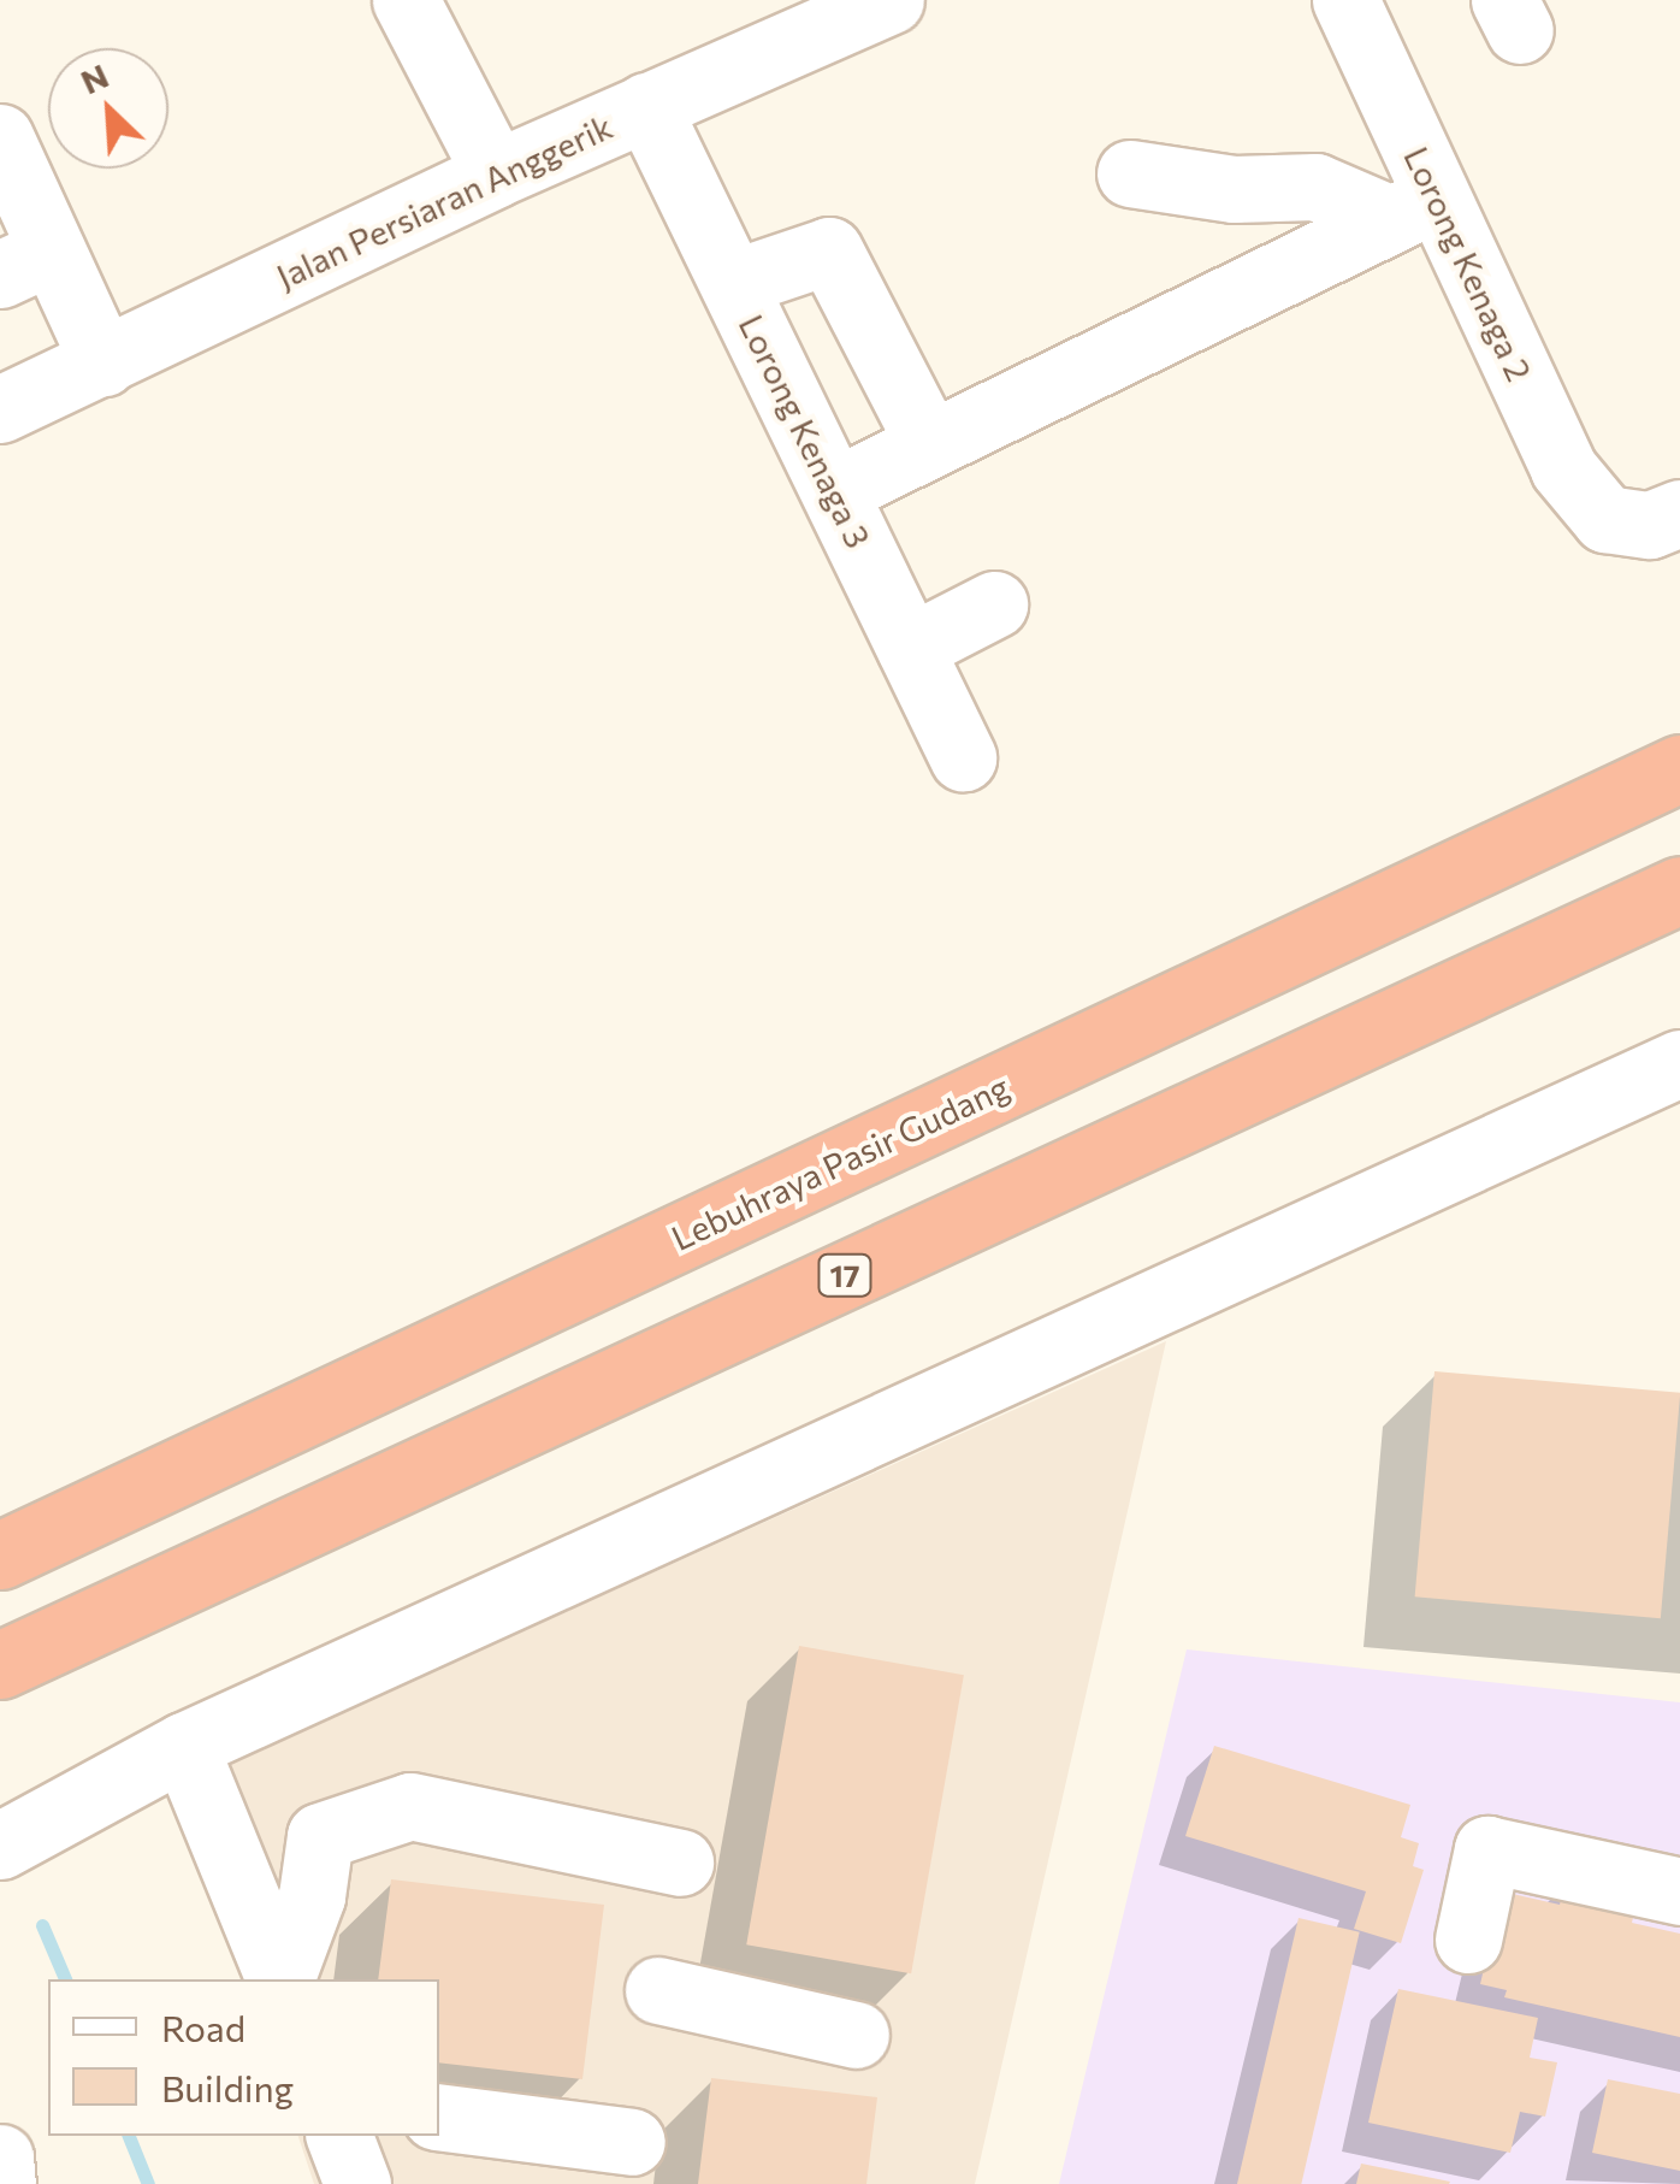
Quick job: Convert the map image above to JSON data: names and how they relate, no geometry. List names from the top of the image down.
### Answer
{
  "streets": {
    "highway": ["Lebuhraya Pasir Gudang", "17"],
    "street": ["Jalan Persiaran Anggerik", "Lorong Kenaga 2", "Lorong Kenaga 3"]
  },
  "crossings": [
    ["Jalan Persiaran Anggerik", "Lorong Kenaga 3"]
  ],
  "legend": ["Road", "Building"],
  "north": "top left"
}
